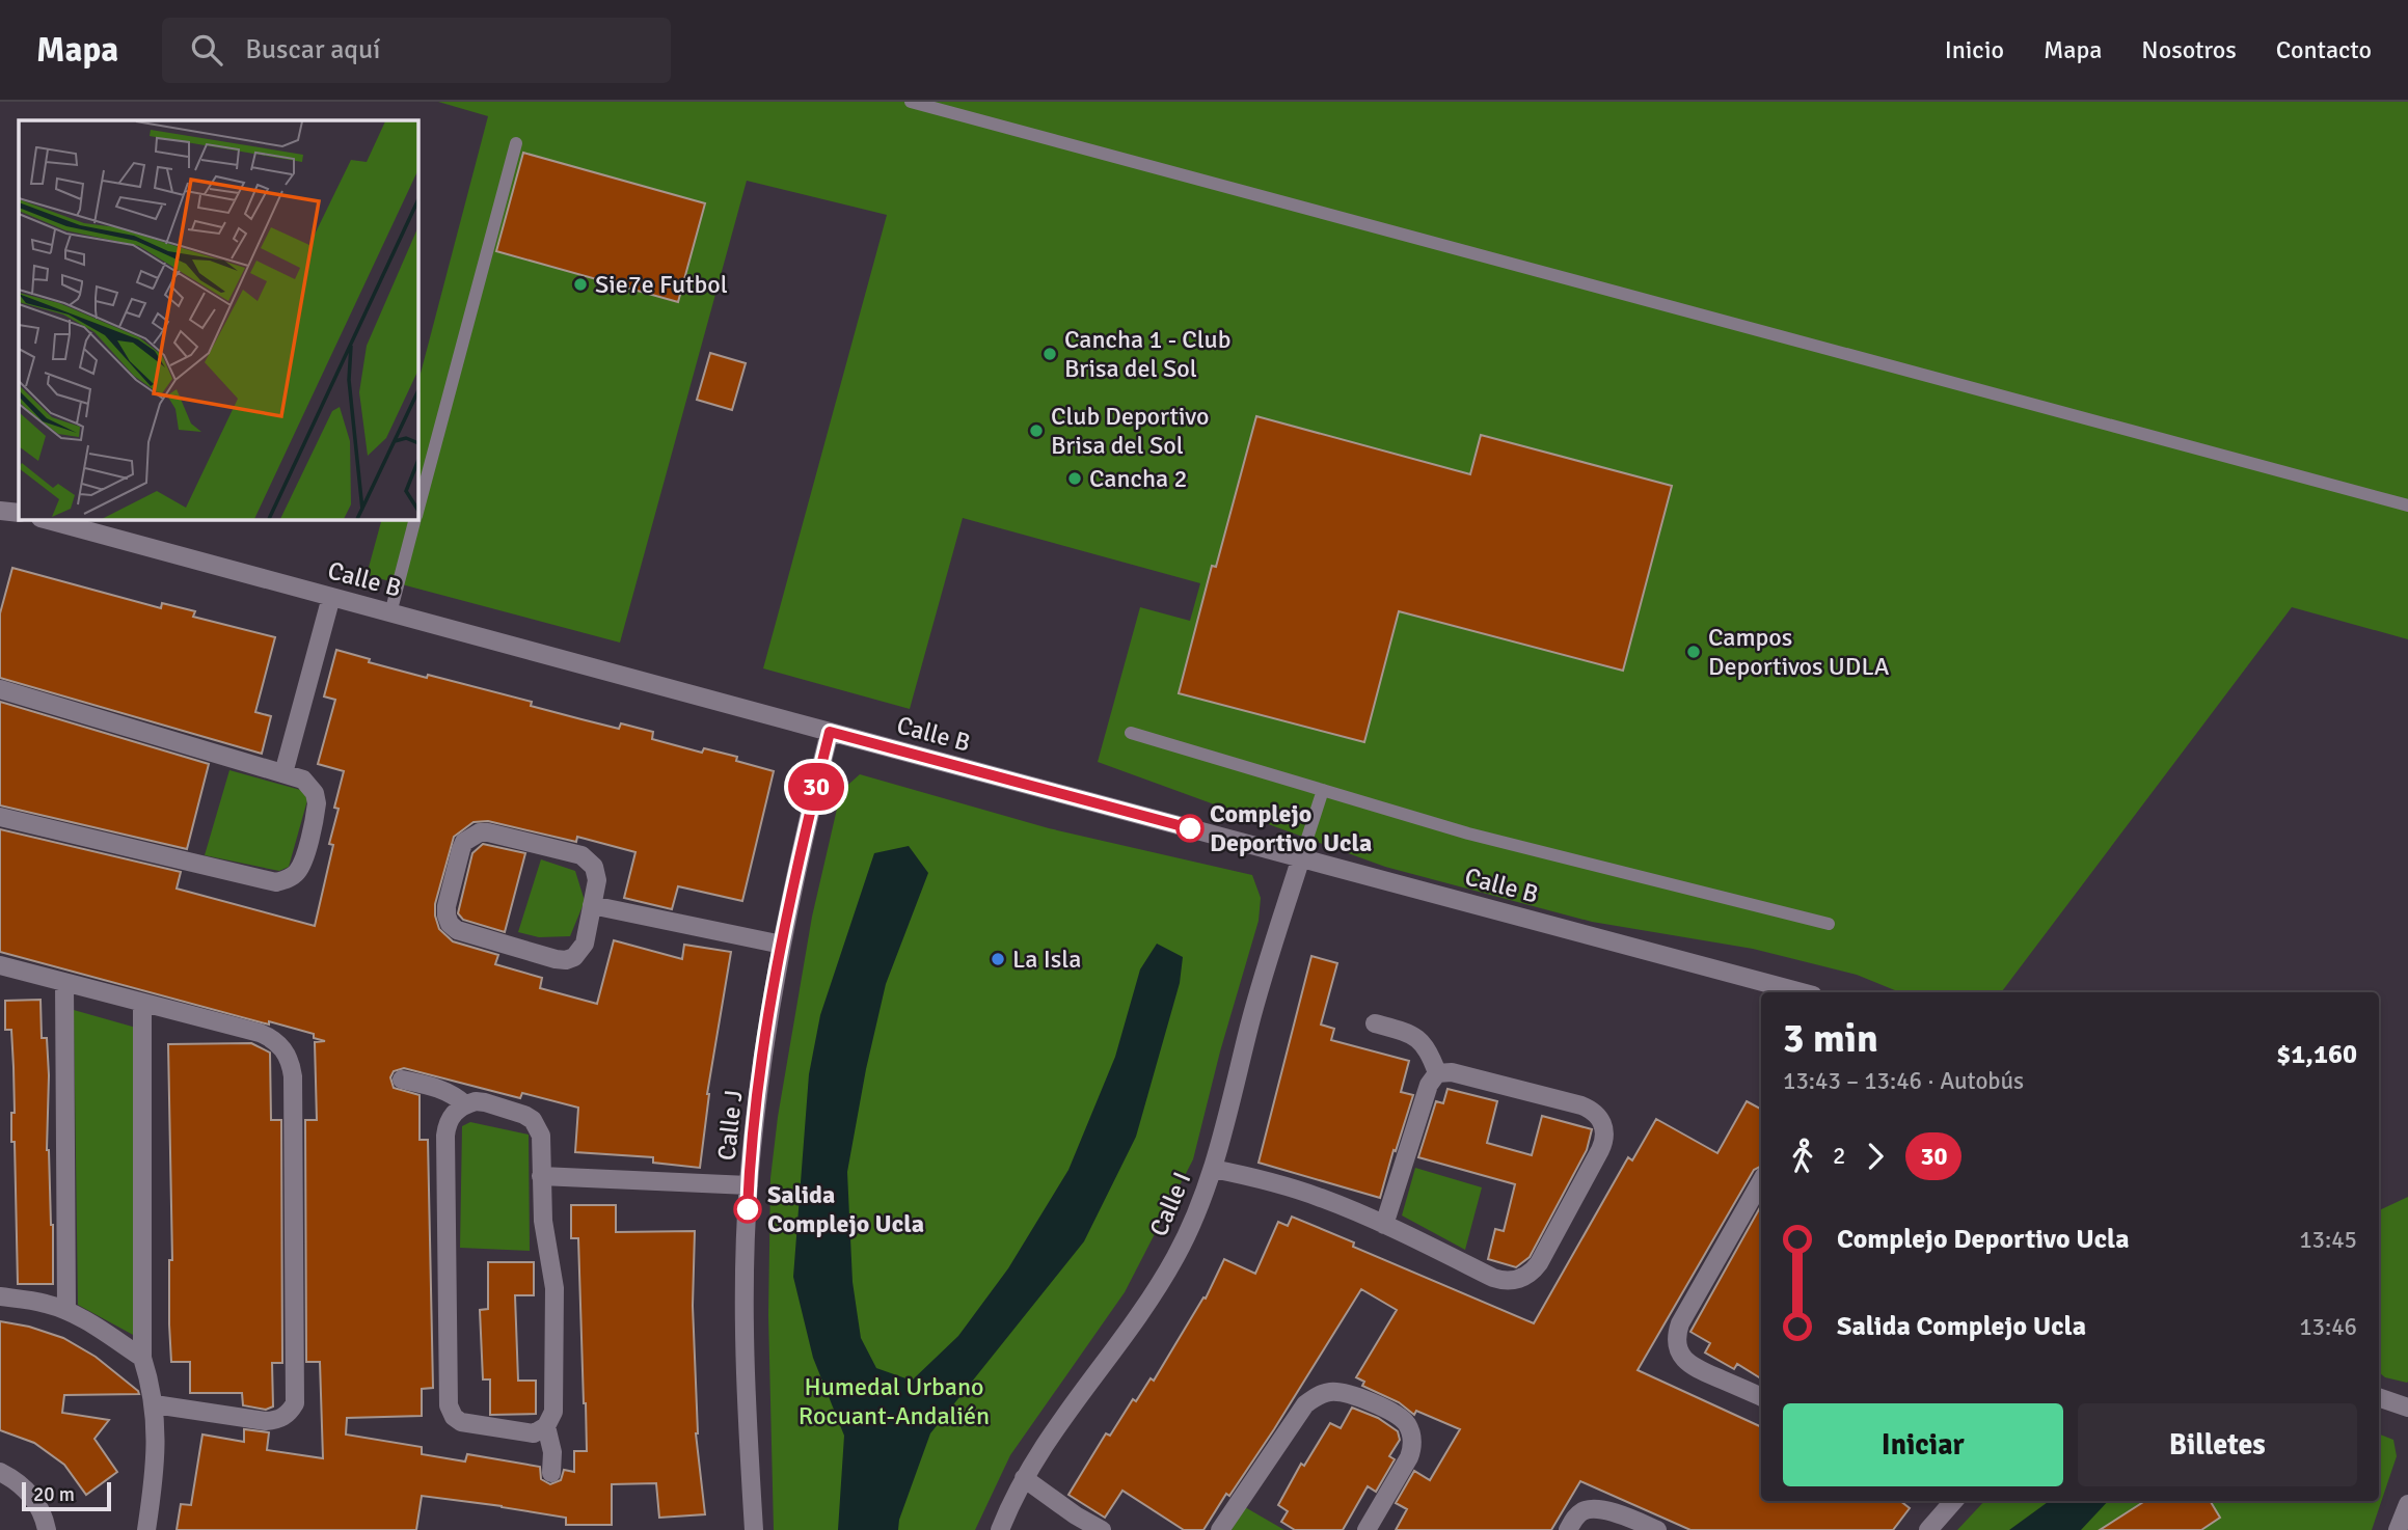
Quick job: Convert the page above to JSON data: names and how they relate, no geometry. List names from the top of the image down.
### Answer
{
  "streets": {
    "street": ["Calle B", "Calle J", "Calle I"]
  },
  "crossings": [
    ["Calle B", "Calle J"],
    ["Calle B", "Calle I"]
  ],
  "parks": ["Humedal Urbano Rocuant-Andalién"],
  "places": [
    "Sie7e Futbol",
    "Cancha 1 - Club Brisa del Sol",
    "Club Deportivo Brisa del Sol",
    "Cancha 2",
    "Campos Deportivos UDLA",
    "Complejo Deportivo Ucla",
    "La Isla",
    "Salida Complejo Ucla"
  ],
  "lines": ["bus line 30"],
  "scale_bar": "20 m",
  "page": {
    "header": "Mapa",
    "search": "Buscar aquí",
    "nav": [
      "Inicio",
      "Mapa",
      "Nosotros",
      "Contacto"
    ],
    "on_map": "30",
    "heading": ["3 min", "13:43 – 13:46 · Autobús", "$1,160"],
    "legs": ["2", "30"],
    "list": [
      {
        "name": "Complejo Deportivo Ucla",
        "value": "13:45"
      },
      {
        "name": "Salida Complejo Ucla",
        "value": "13:46"
      }
    ],
    "buttons": ["Iniciar", "Billetes"],
    "scale": "20 m"
  }
}
